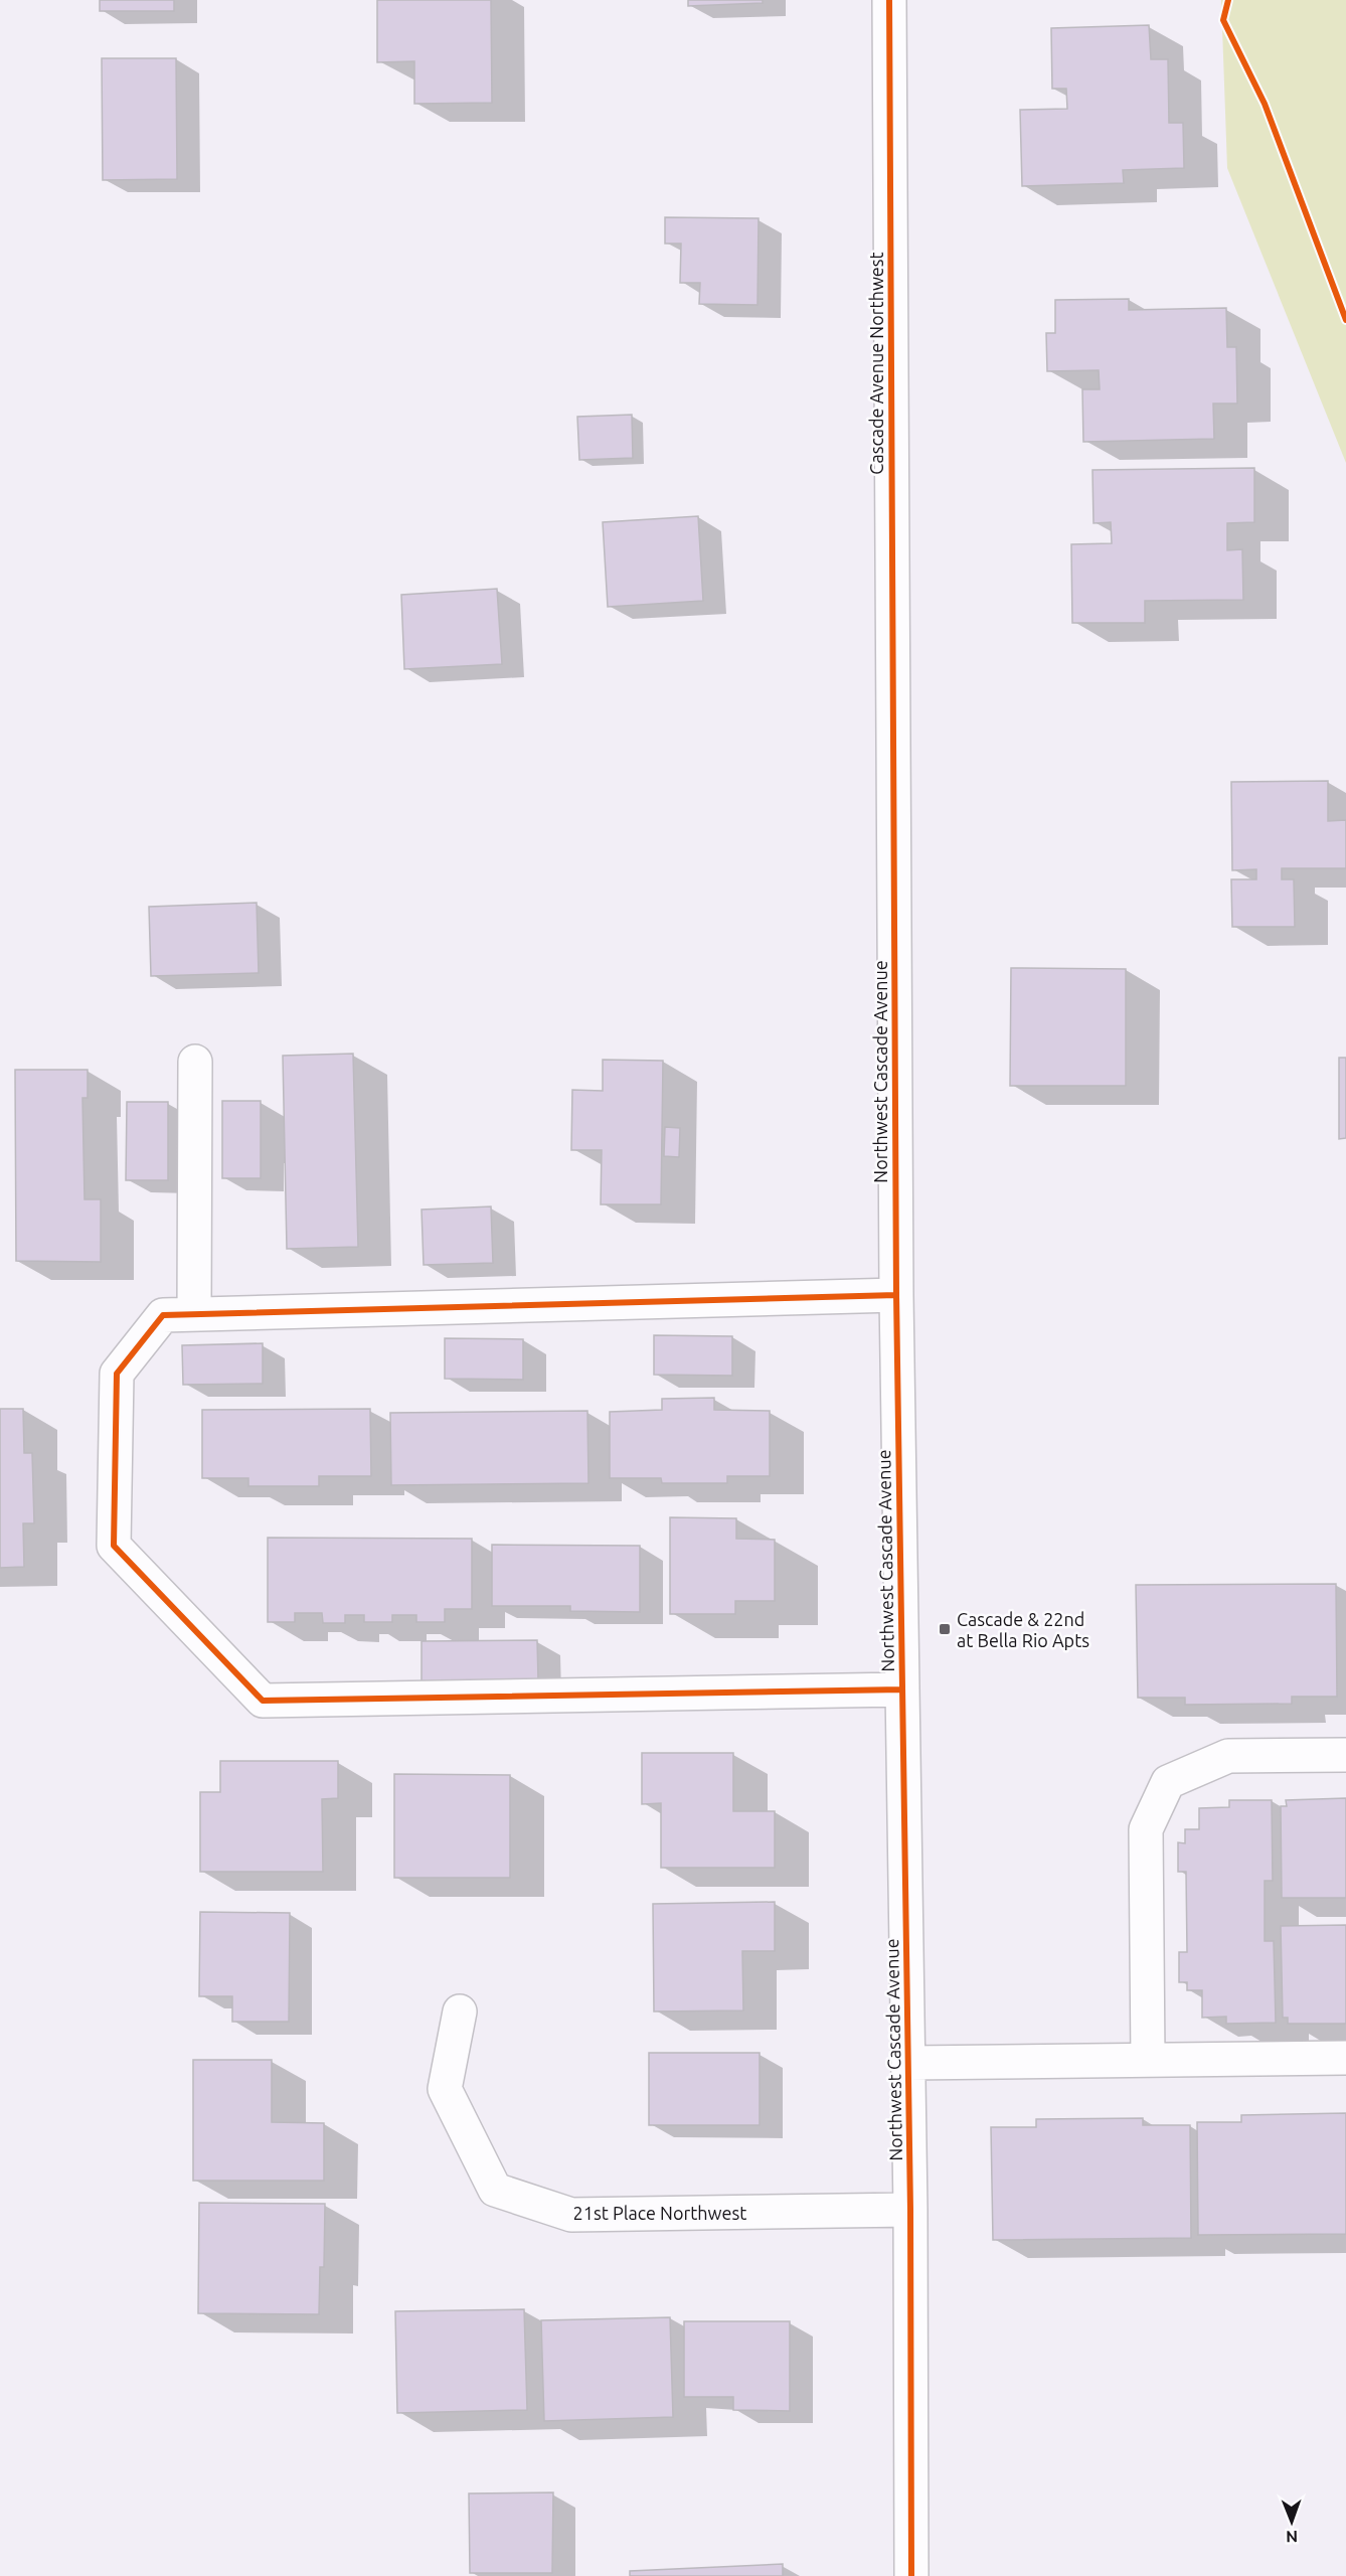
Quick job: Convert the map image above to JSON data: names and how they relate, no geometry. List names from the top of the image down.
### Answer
{
  "streets": {
    "street": ["Cascade Avenue Northwest", "Northwest Cascade Avenue", "21st Place Northwest"]
  },
  "crossings": [
    ["Cascade Avenue Northwest", "Northwest Cascade Avenue"],
    ["Northwest Cascade Avenue", "21st Place Northwest"]
  ],
  "places": {
    "transit": ["Cascade & 22nd at Bella Rio Apts"]
  },
  "north": "bottom"
}
